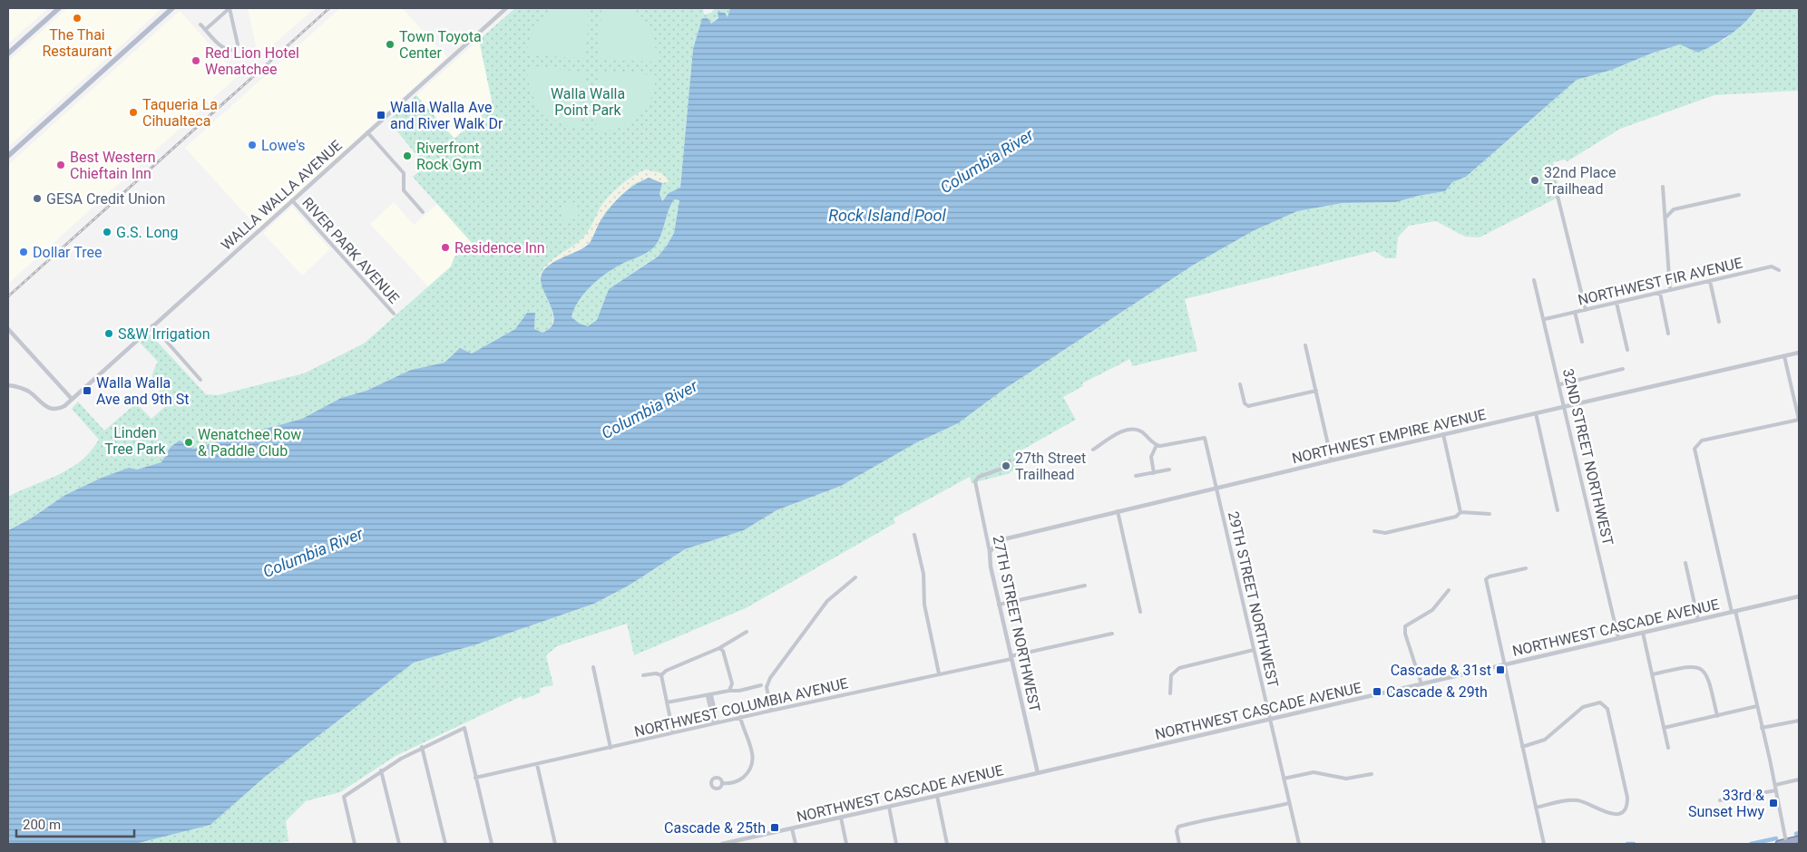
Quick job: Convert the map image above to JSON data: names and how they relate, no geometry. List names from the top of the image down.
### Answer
{
  "streets": {
    "street": [
      "WALLA WALLA AVENUE",
      "RIVER PARK AVENUE",
      "NORTHWEST FIR AVENUE",
      "NORTHWEST EMPIRE AVENUE",
      "32ND STREET NORTHWEST",
      "29TH STREET NORTHWEST",
      "27TH STREET NORTHWEST",
      "NORTHWEST CASCADE AVENUE",
      "NORTHWEST COLUMBIA AVENUE"
    ]
  },
  "crossings": [
    ["WALLA WALLA AVENUE", "RIVER PARK AVENUE"],
    ["NORTHWEST FIR AVENUE", "32ND STREET NORTHWEST"],
    ["NORTHWEST EMPIRE AVENUE", "32ND STREET NORTHWEST"],
    ["NORTHWEST EMPIRE AVENUE", "29TH STREET NORTHWEST"],
    ["NORTHWEST EMPIRE AVENUE", "27TH STREET NORTHWEST"],
    ["32ND STREET NORTHWEST", "NORTHWEST CASCADE AVENUE"],
    ["29TH STREET NORTHWEST", "NORTHWEST CASCADE AVENUE"],
    ["27TH STREET NORTHWEST", "NORTHWEST CASCADE AVENUE"],
    ["27TH STREET NORTHWEST", "NORTHWEST COLUMBIA AVENUE"]
  ],
  "water": ["Columbia River", "Rock Island Pool"],
  "parks": ["Walla Walla Point Park", "Linden Tree Park"],
  "places": {
    "other": [
      "The Thai Restaurant",
      "Town Toyota Center",
      "Red Lion Hotel Wenatchee",
      "Taqueria La Cihualteca",
      "Lowe's",
      "Riverfront Rock Gym",
      "Best Western Chieftain Inn",
      "32nd Place Trailhead",
      "GESA Credit Union",
      "G.S. Long",
      "Residence Inn",
      "Dollar Tree",
      "S&W Irrigation",
      "Wenatchee Row & Paddle Club",
      "27th Street Trailhead"
    ],
    "transit": [
      "Walla Walla Ave and River Walk Dr",
      "Walla Walla Ave and 9th St",
      "Cascade & 31st",
      "Cascade & 29th",
      "33rd & Sunset Hwy",
      "Cascade & 25th"
    ]
  },
  "scale_bar": "200 m"
}
